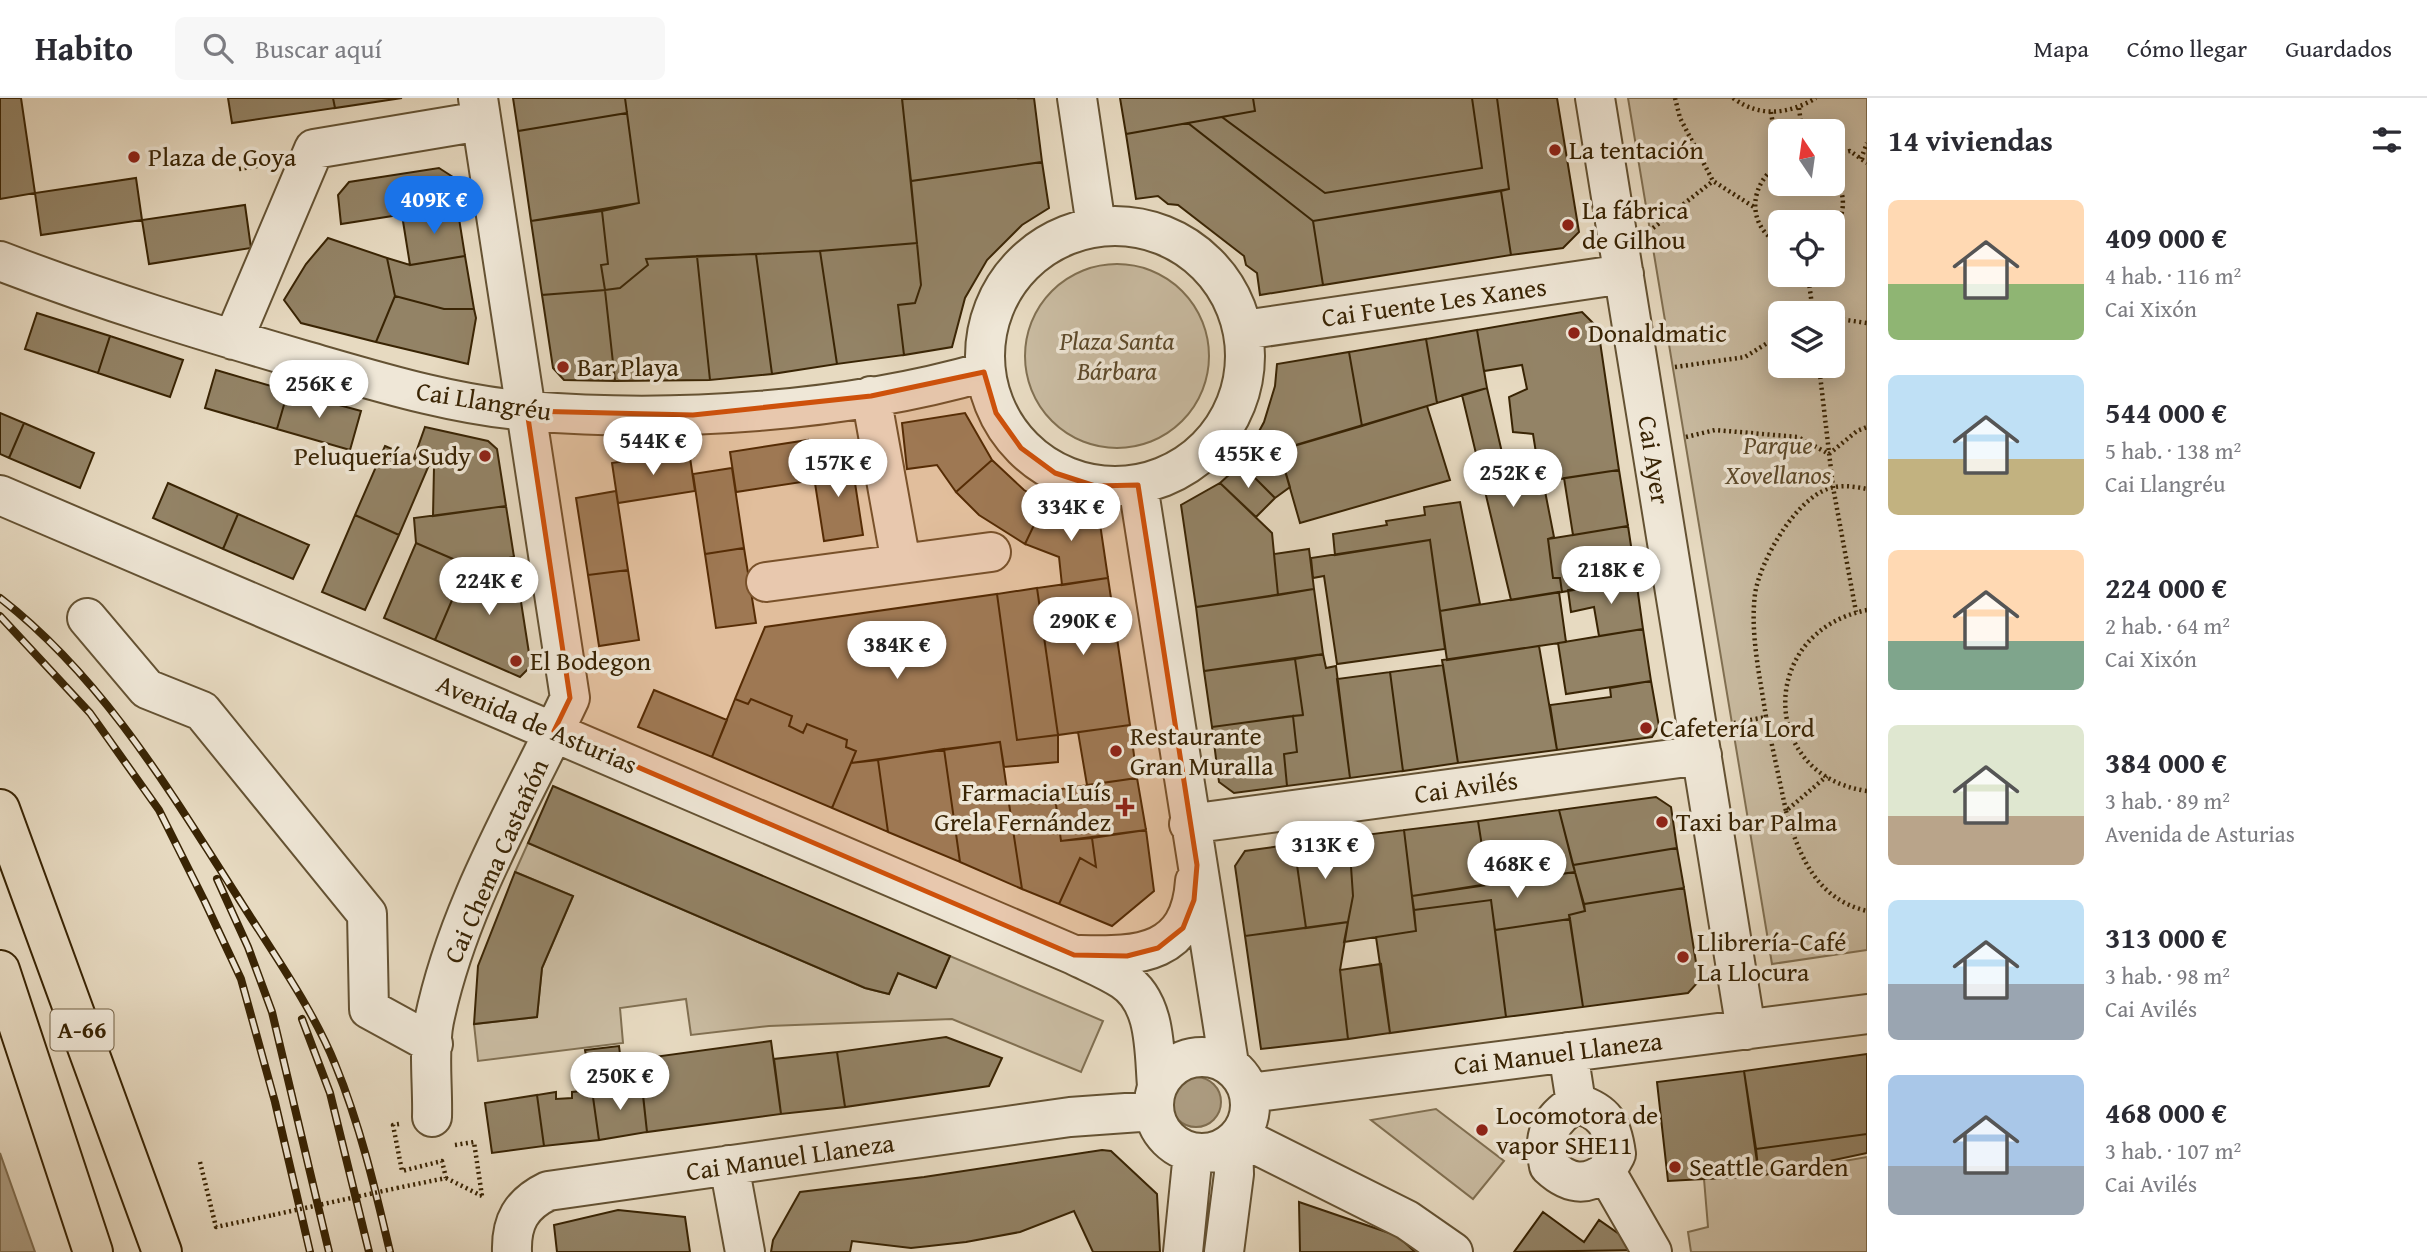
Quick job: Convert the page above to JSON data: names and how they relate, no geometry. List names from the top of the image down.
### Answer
{
  "streets": {
    "highway": ["A-66"],
    "street": [
      "Cai Fuente Les Xanes",
      "Cai Llangréu",
      "Cai Ayer",
      "Avenida de Asturias",
      "Cai Avilés",
      "Cai Chema Castañón",
      "Cai Manuel Llaneza"
    ]
  },
  "crossings": [
    ["Cai Fuente Les Xanes", "Cai Ayer"],
    ["Cai Llangréu", "Cai Chema Castañón"],
    ["Cai Ayer", "Cai Avilés"],
    ["Cai Ayer", "Cai Manuel Llaneza"],
    ["Avenida de Asturias", "Cai Chema Castañón"],
    ["Avenida de Asturias", "Cai Manuel Llaneza"]
  ],
  "parks": ["Plaza Santa Bárbara", "Parque Xovellanos"],
  "places": {
    "other": [
      "La tentación",
      "Plaza de Goya",
      "La fábrica de Gilhou",
      "Donaldmatic",
      "Bar Playa",
      "Peluquería Sudy",
      "El Bodegon",
      "Cafetería Lord",
      "Restaurante Gran Muralla",
      "Taxi bar Palma",
      "Llibrería-Café La Llocura",
      "Locomotora de vapor SHE11",
      "Seattle Garden"
    ],
    "health": ["Farmacia Luís Grela Fernández"]
  },
  "north": "top",
  "page": {
    "header": "Habito",
    "search": "Buscar aquí",
    "nav": ["Mapa", "Cómo llegar", "Guardados"],
    "heading": "14 viviendas",
    "price": [
      "409K €",
      "256K €",
      "544K €",
      "455K €",
      "157K €",
      "252K €",
      "334K €",
      "218K €",
      "224K €",
      "290K €",
      "384K €",
      "313K €",
      "468K €",
      "250K €"
    ],
    "list": [
      {
        "name": "409 000 €",
        "note": "4 hab. · 116 m² · Cai Xixón"
      },
      {
        "name": "544 000 €",
        "note": "5 hab. · 138 m² · Cai Llangréu"
      },
      {
        "name": "224 000 €",
        "note": "2 hab. · 64 m² · Cai Xixón"
      },
      {
        "name": "384 000 €",
        "note": "3 hab. · 89 m² · Avenida de Asturias"
      },
      {
        "name": "313 000 €",
        "note": "3 hab. · 98 m² · Cai Avilés"
      },
      {
        "name": "468 000 €",
        "note": "3 hab. · 107 m² · Cai Avilés"
      }
    ]
  }
}
